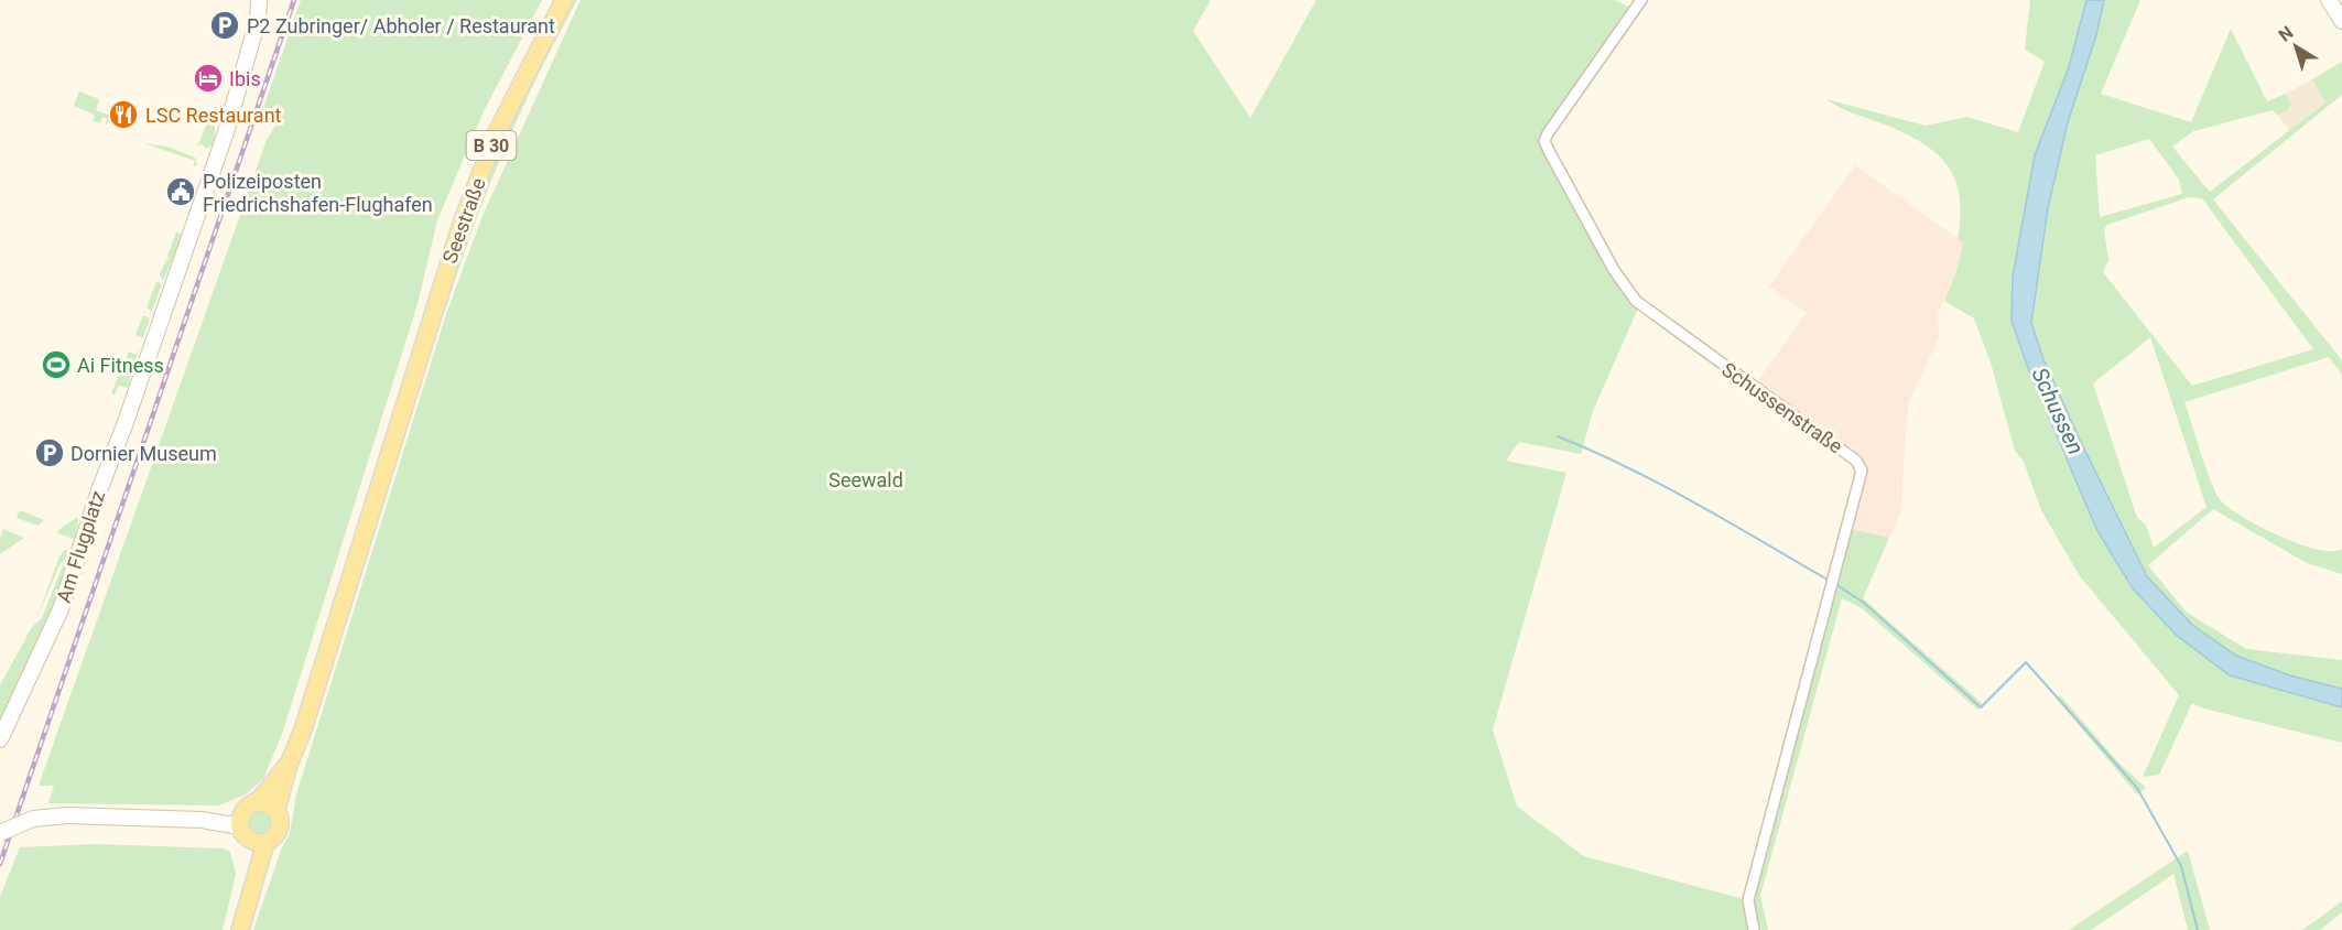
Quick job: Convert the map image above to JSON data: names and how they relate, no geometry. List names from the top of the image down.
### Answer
{
  "streets": {
    "main road": ["B 30", "Seestraße"],
    "street": ["Schussenstraße", "Am Flugplatz"]
  },
  "crossings": [
    ["B 30", "Seestraße"]
  ],
  "water": ["Schussen"],
  "parks": ["Seewald"],
  "places": {
    "parking": ["P2 Zubringer/ Abholer / Restaurant", "Dornier Museum"],
    "hotel": ["Ibis"],
    "restaurant": ["LSC Restaurant"],
    "public building": ["Polizeiposten Friedrichshafen-Flughafen"],
    "sports": ["Ai Fitness"]
  },
  "north": "top left"
}
